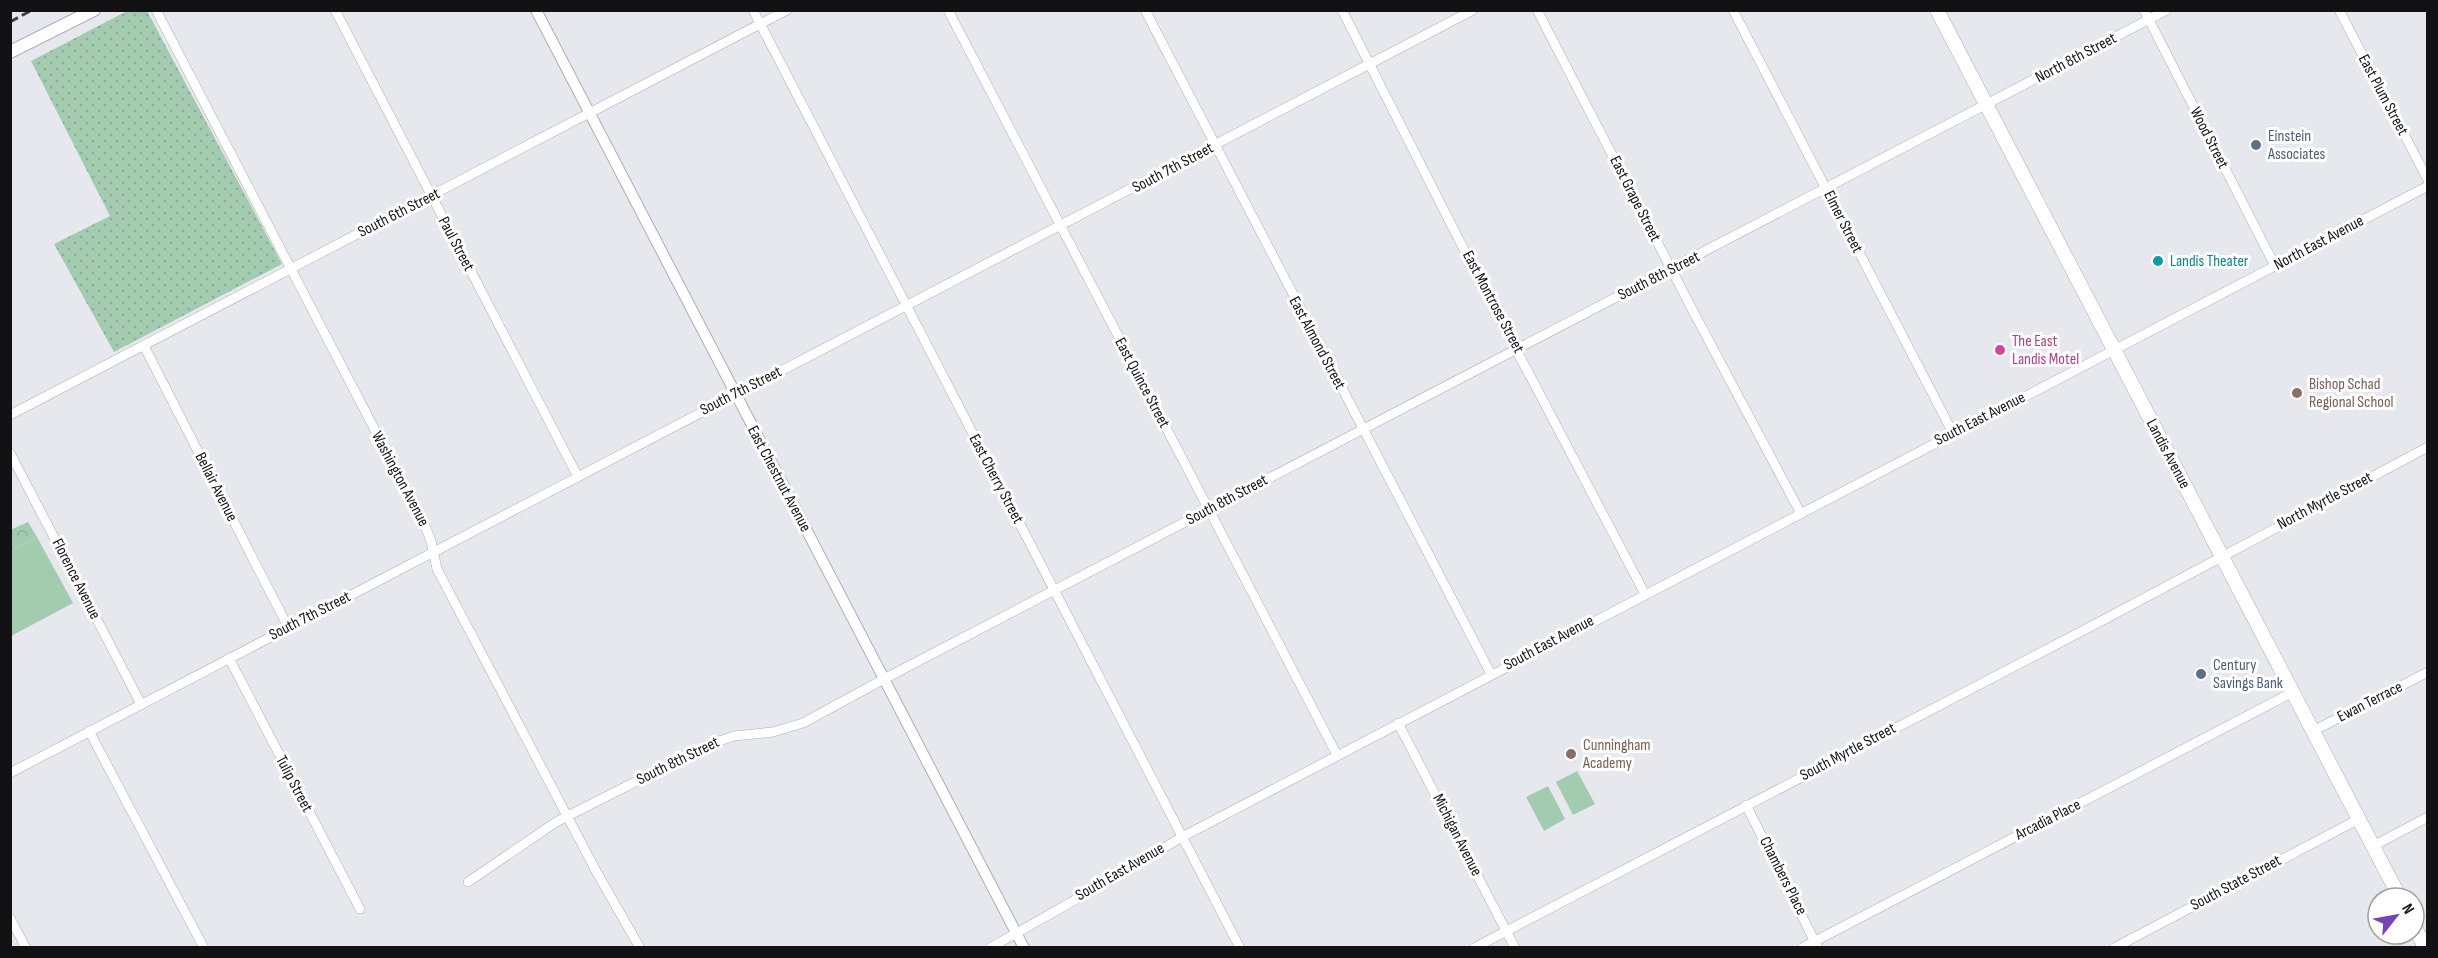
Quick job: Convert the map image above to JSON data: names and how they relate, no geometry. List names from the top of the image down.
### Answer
{
  "streets": {
    "main road": ["Landis Avenue"],
    "street": [
      "North 8th Street",
      "East Plum Street",
      "Wood Street",
      "South 7th Street",
      "East Grape Street",
      "South 6th Street",
      "Elmer Street",
      "North East Avenue",
      "Paul Street",
      "South 8th Street",
      "East Montrose Street",
      "East Almond Street",
      "East Quince Street",
      "South East Avenue",
      "Washington Avenue",
      "East Chestnut Avenue",
      "East Cherry Street",
      "Bellair Avenue",
      "North Myrtle Street",
      "Florence Avenue",
      "Ewan Terrace",
      "South Myrtle Street",
      "Tulip Street",
      "Arcadia Place",
      "Michigan Avenue",
      "Chambers Place",
      "South State Street"
    ]
  },
  "crossings": [
    ["North 8th Street", "Wood Street"],
    ["North 8th Street", "South 8th Street"],
    ["North 8th Street", "Landis Avenue"],
    ["Wood Street", "North East Avenue"],
    ["South 7th Street", "Paul Street"],
    ["South 7th Street", "East Montrose Street"],
    ["South 7th Street", "East Almond Street"],
    ["South 7th Street", "East Quince Street"],
    ["South 7th Street", "Washington Avenue"],
    ["South 7th Street", "East Chestnut Avenue"],
    ["South 7th Street", "East Cherry Street"],
    ["South 7th Street", "Bellair Avenue"],
    ["South 7th Street", "Florence Avenue"],
    ["South 7th Street", "Tulip Street"],
    ["East Grape Street", "South 8th Street"],
    ["East Grape Street", "South East Avenue"],
    ["South 6th Street", "Paul Street"],
    ["South 6th Street", "Washington Avenue"],
    ["South 6th Street", "East Chestnut Avenue"],
    ["South 6th Street", "East Cherry Street"],
    ["South 6th Street", "Bellair Avenue"],
    ["Elmer Street", "South 8th Street"],
    ["Elmer Street", "South East Avenue"],
    ["North East Avenue", "South East Avenue"],
    ["North East Avenue", "Landis Avenue"],
    ["South 8th Street", "East Montrose Street"],
    ["South 8th Street", "East Almond Street"],
    ["South 8th Street", "East Quince Street"],
    ["South 8th Street", "Landis Avenue"],
    ["South 8th Street", "Washington Avenue"],
    ["South 8th Street", "East Chestnut Avenue"],
    ["South 8th Street", "East Cherry Street"],
    ["East Montrose Street", "South East Avenue"],
    ["East Almond Street", "South East Avenue"],
    ["East Quince Street", "South East Avenue"],
    ["South East Avenue", "Landis Avenue"],
    ["South East Avenue", "East Chestnut Avenue"],
    ["South East Avenue", "East Cherry Street"],
    ["South East Avenue", "Michigan Avenue"],
    ["Landis Avenue", "North Myrtle Street"],
    ["Landis Avenue", "Ewan Terrace"],
    ["Landis Avenue", "South Myrtle Street"],
    ["Landis Avenue", "Arcadia Place"],
    ["Landis Avenue", "South State Street"],
    ["North Myrtle Street", "South Myrtle Street"],
    ["South Myrtle Street", "Michigan Avenue"],
    ["South Myrtle Street", "Chambers Place"],
    ["Arcadia Place", "Chambers Place"]
  ],
  "places": [
    "Einstein Associates",
    "Landis Theater",
    "The East Landis Motel",
    "Bishop Schad Regional School",
    "Century Savings Bank",
    "Cunningham Academy"
  ],
  "north": "top right"
}
